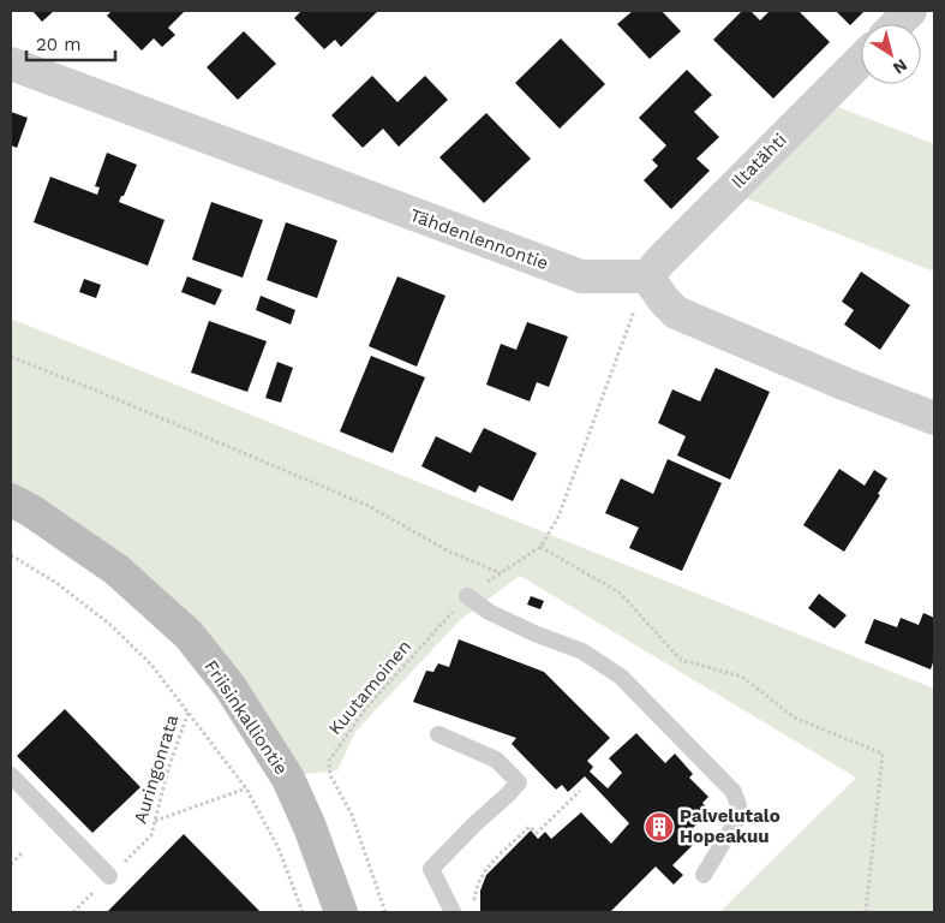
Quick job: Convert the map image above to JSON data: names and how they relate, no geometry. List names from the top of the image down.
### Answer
{
  "streets": {
    "main road": ["Friisinkalliontie"],
    "street": ["Iltatähti", "Tähdenlennontie"],
    "path": ["Kuutamoinen", "Auringonrata"]
  },
  "crossings": [
    ["Iltatähti", "Tähdenlennontie"]
  ],
  "places": {
    "building": ["Palvelutalo Hopeakuu"]
  },
  "scale_bar": "20 m",
  "north": "bottom right"
}
